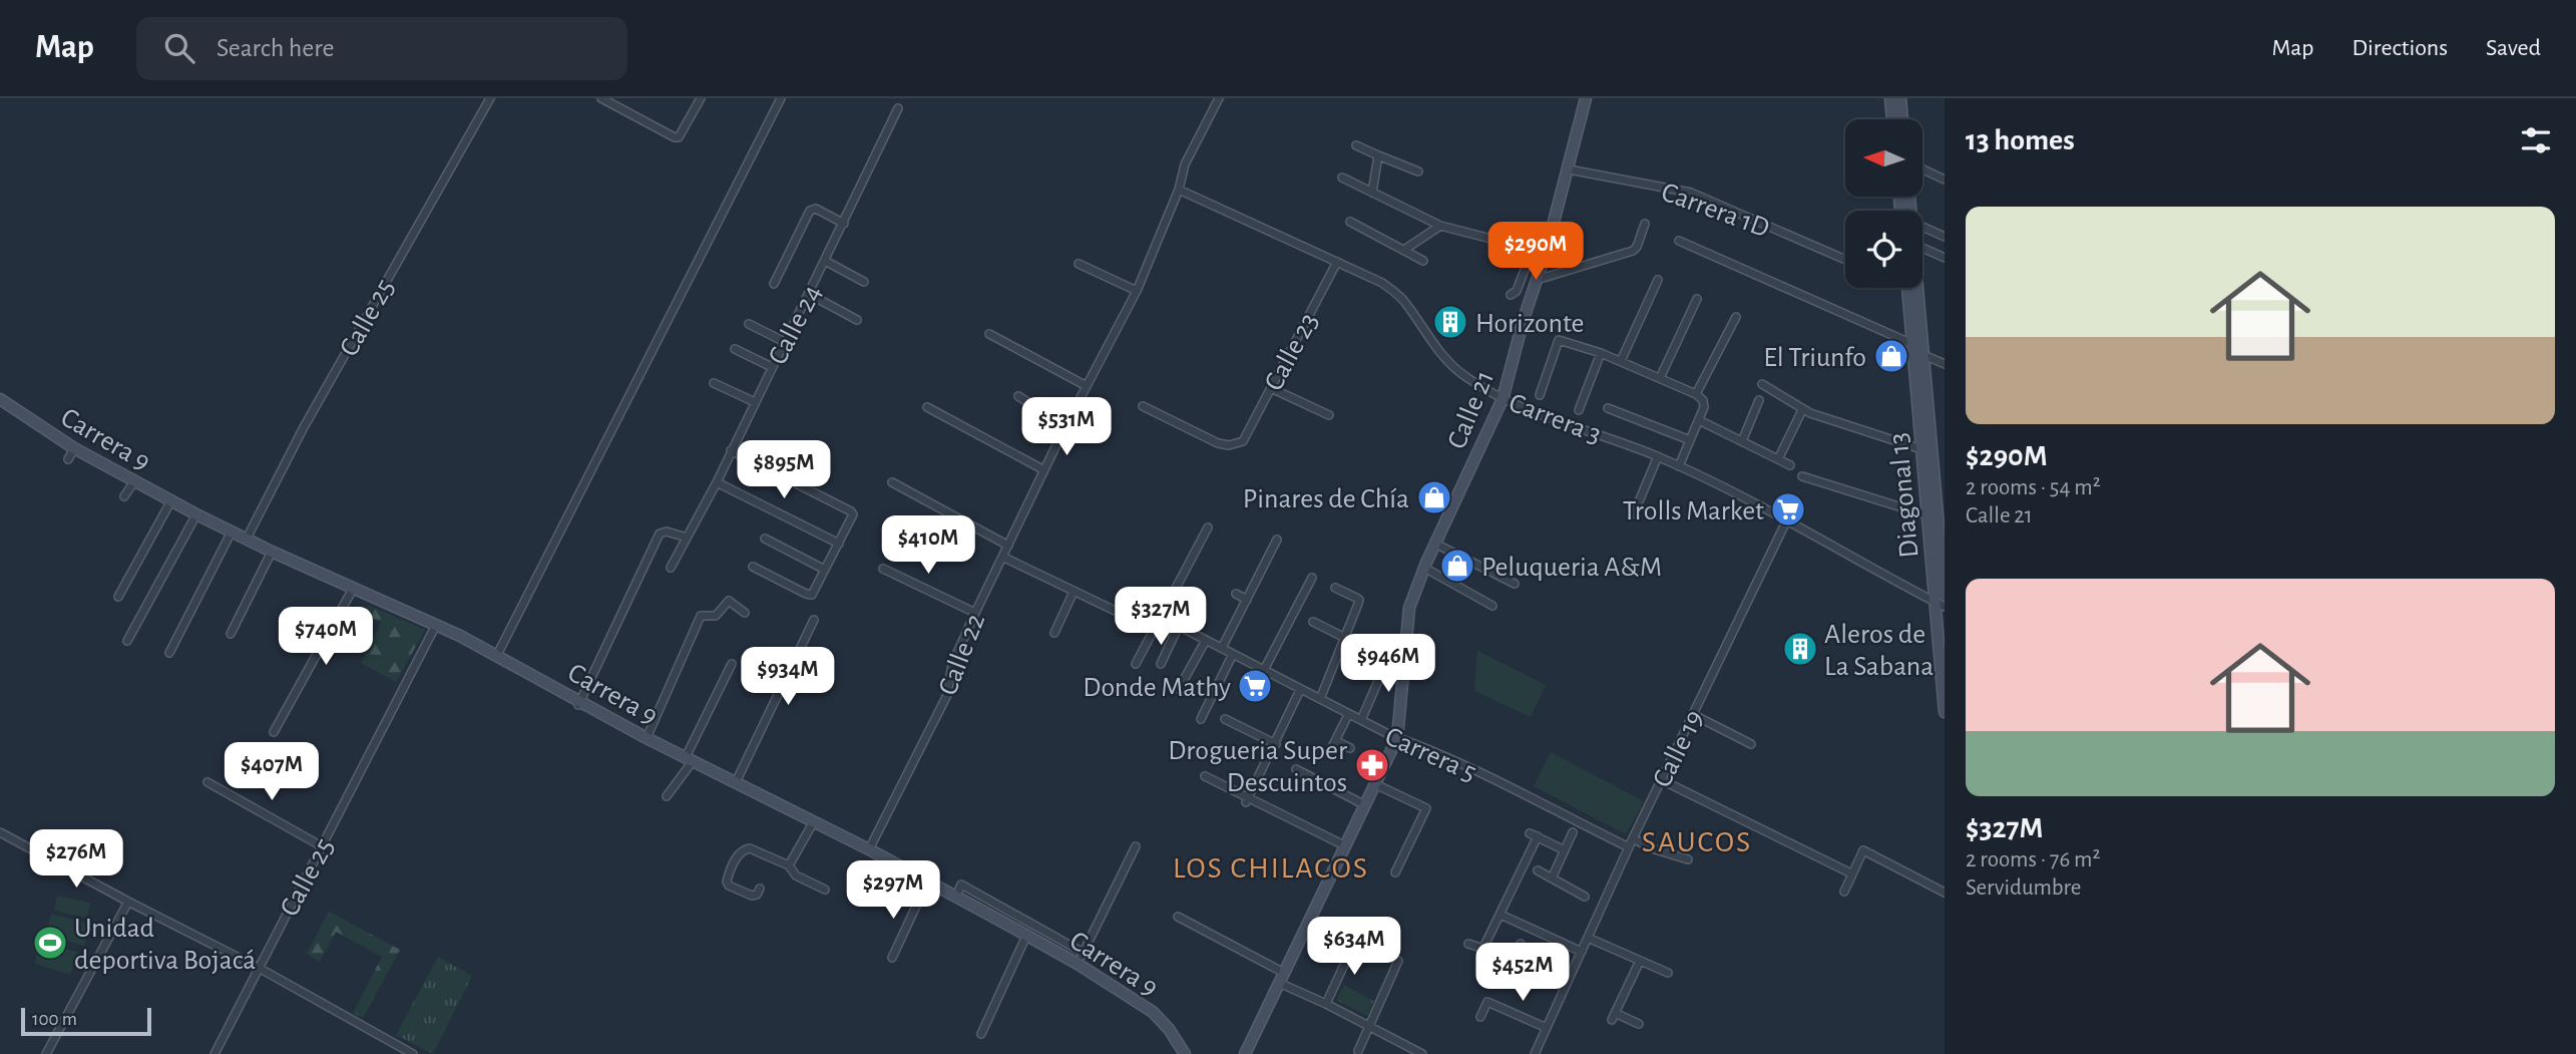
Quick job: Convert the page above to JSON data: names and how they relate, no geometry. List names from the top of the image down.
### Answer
{
  "streets": {
    "main road": ["Calle 21", "Carrera 9", "Diagonal 13"],
    "street": [
      "Carrera 1D",
      "Calle 25",
      "Calle 24",
      "Calle 23",
      "Carrera 3",
      "Calle 22",
      "Calle 19",
      "Carrera 5"
    ]
  },
  "crossings": [
    ["Carrera 1D", "Calle 21"],
    ["Calle 25", "Carrera 9"],
    ["Calle 23", "Carrera 3"],
    ["Calle 21", "Carrera 3"],
    ["Calle 21", "Carrera 5"],
    ["Carrera 3", "Diagonal 13"],
    ["Carrera 3", "Calle 19"],
    ["Carrera 9", "Calle 22"],
    ["Calle 19", "Carrera 5"]
  ],
  "districts": ["SAUCOS", "LOS CHILACOS"],
  "places": {
    "building": ["Horizonte", "Aleros de La Sabana"],
    "shop": ["El Triunfo", "Pinares de Chía", "Peluqueria A&M"],
    "supermarket": ["Trolls Market", "Donde Mathy"],
    "pharmacy": ["Drogueria Super Descuintos"],
    "sports": ["Unidad deportiva Bojacá"]
  },
  "scale_bar": "100 m",
  "north": "left",
  "page": {
    "header": "Map",
    "search": "Search here",
    "nav": ["Map", "Directions", "Saved"],
    "heading": "13 homes",
    "list": [
      {
        "name": "$290M",
        "note": "2 rooms · 54 m² · Calle 21"
      },
      {
        "name": "$327M",
        "note": "2 rooms · 76 m² · Servidumbre"
      }
    ],
    "price": [
      "$290M",
      "$531M",
      "$895M",
      "$410M",
      "$327M",
      "$740M",
      "$946M",
      "$934M",
      "$407M",
      "$276M",
      "$297M",
      "$634M",
      "$452M"
    ],
    "scale": "100 m"
  }
}
